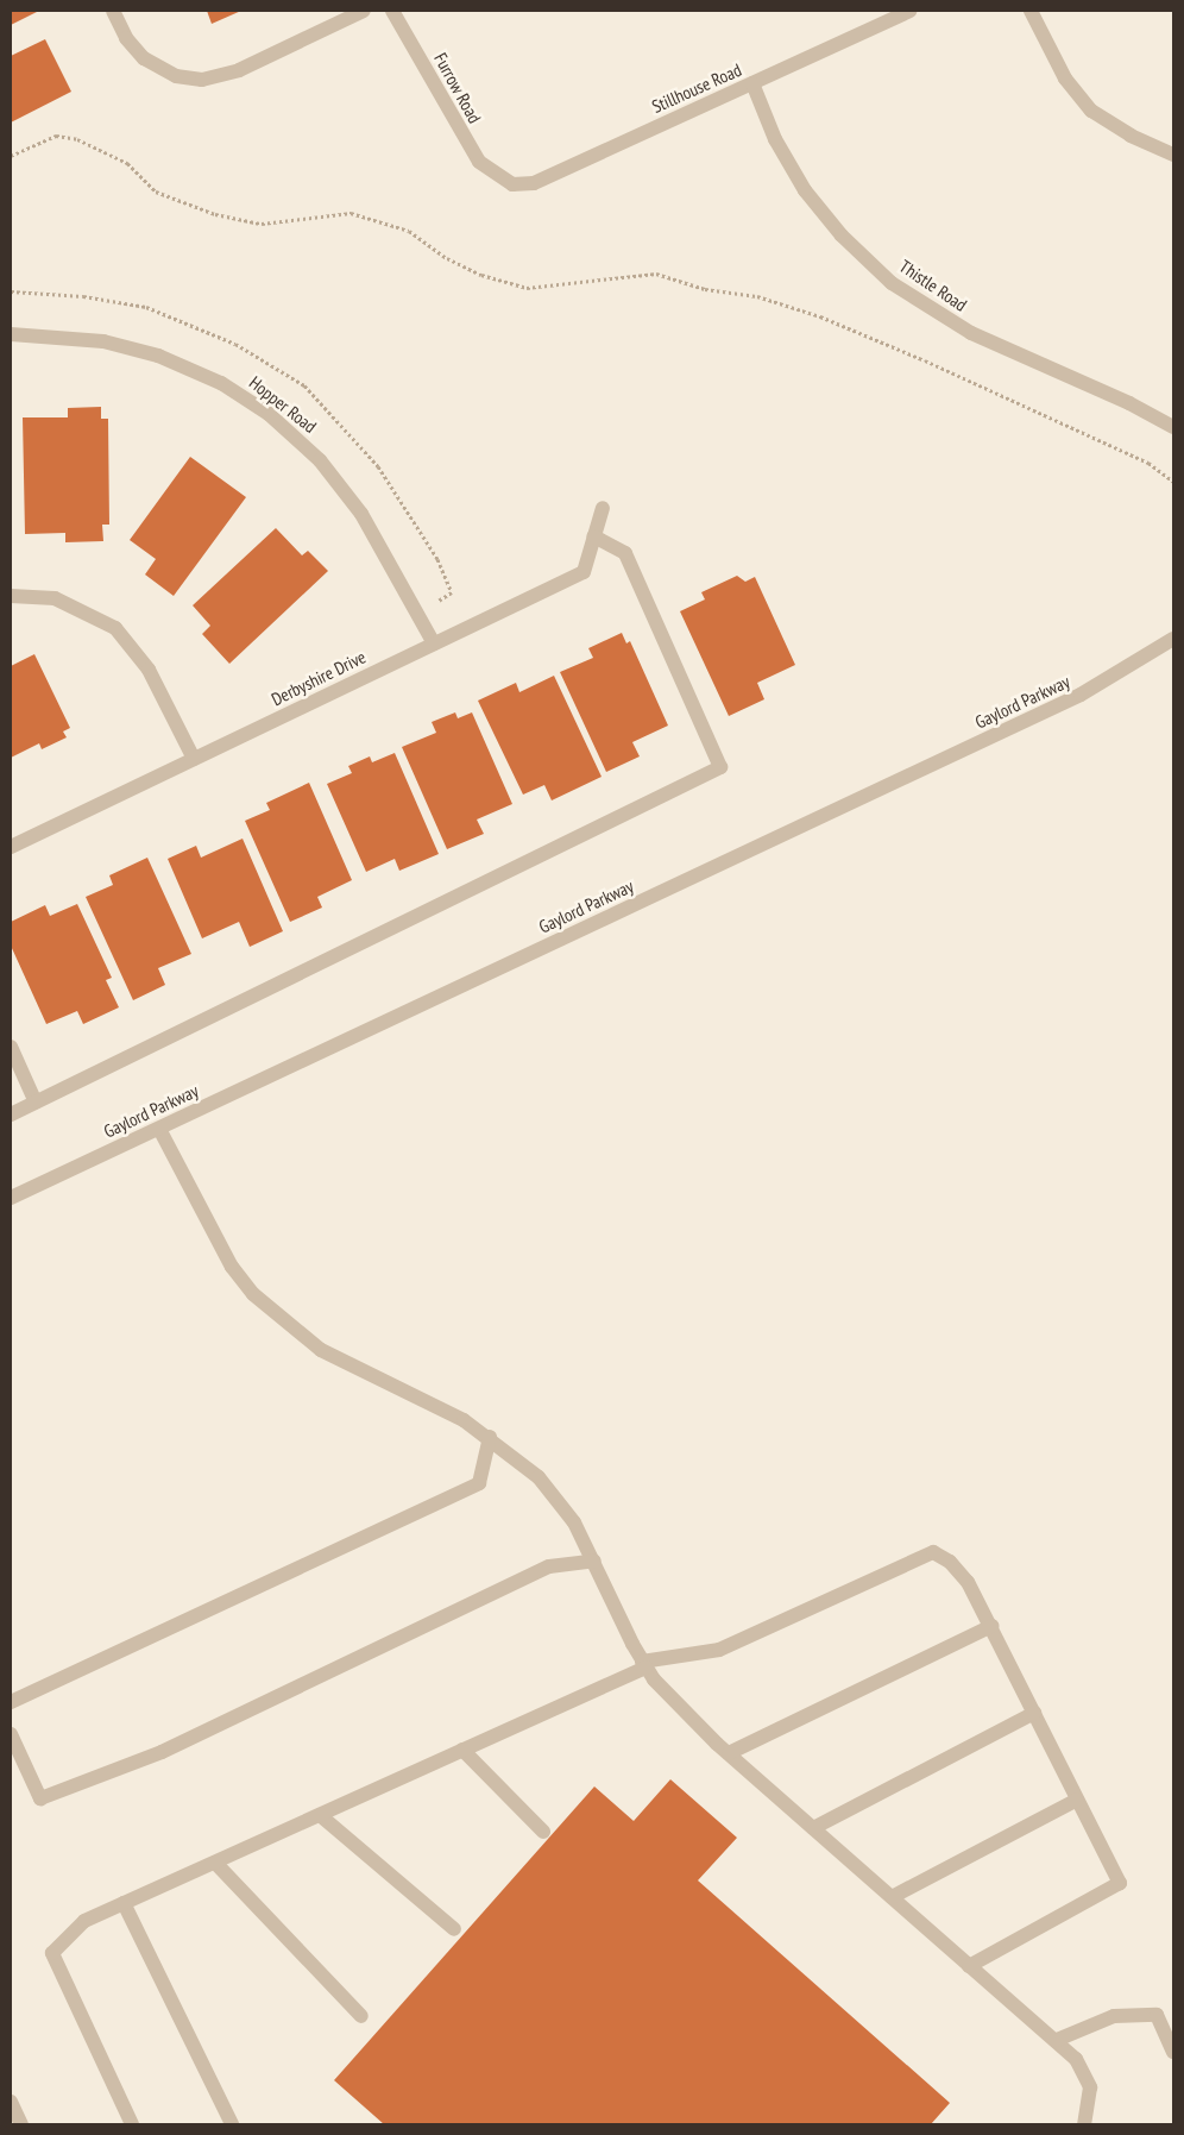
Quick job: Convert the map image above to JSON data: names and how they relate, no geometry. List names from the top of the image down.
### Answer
{
  "streets": {
    "street": [
      "Furrow Road",
      "Stillhouse Road",
      "Thistle Road",
      "Hopper Road",
      "Derbyshire Drive",
      "Gaylord Parkway"
    ]
  },
  "crossings": [
    ["Furrow Road", "Stillhouse Road"],
    ["Stillhouse Road", "Thistle Road"],
    ["Hopper Road", "Derbyshire Drive"]
  ]
}
